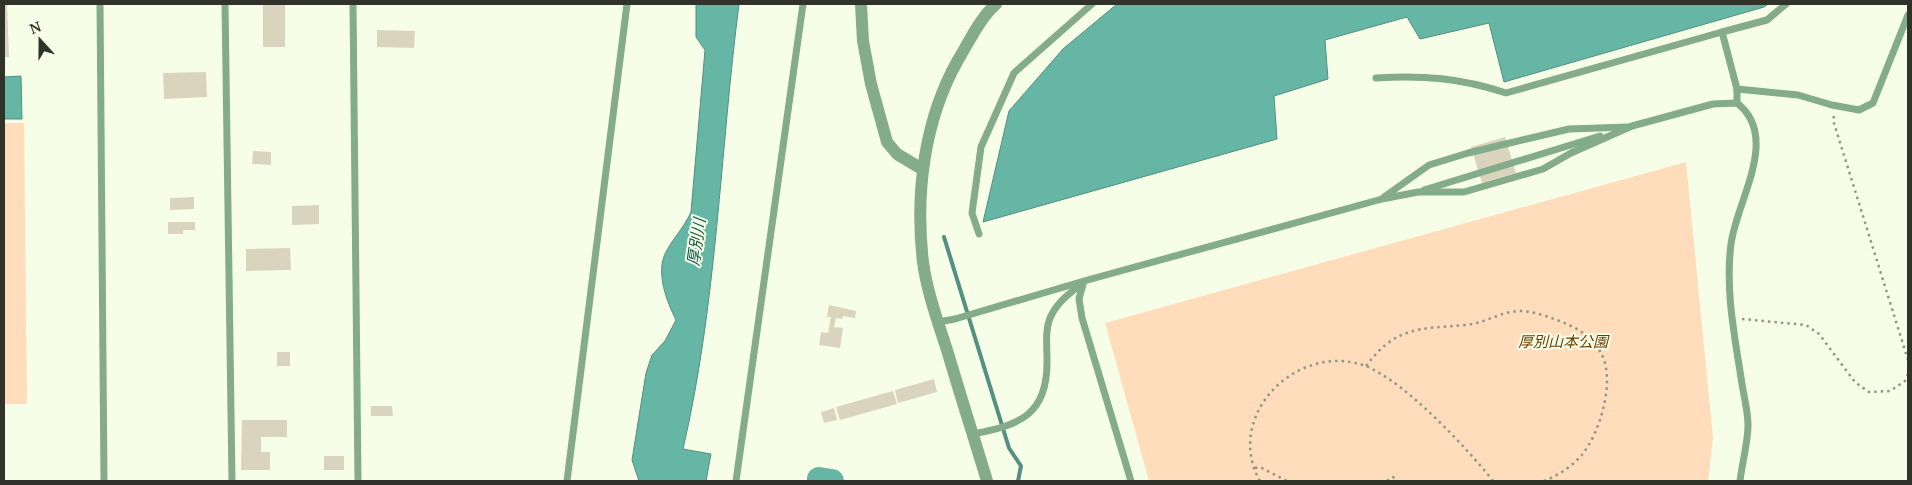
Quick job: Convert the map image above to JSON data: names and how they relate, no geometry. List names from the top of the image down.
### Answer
{
  "water": ["厚別川"],
  "parks": ["厚別山本公園"],
  "north": "top"
}
